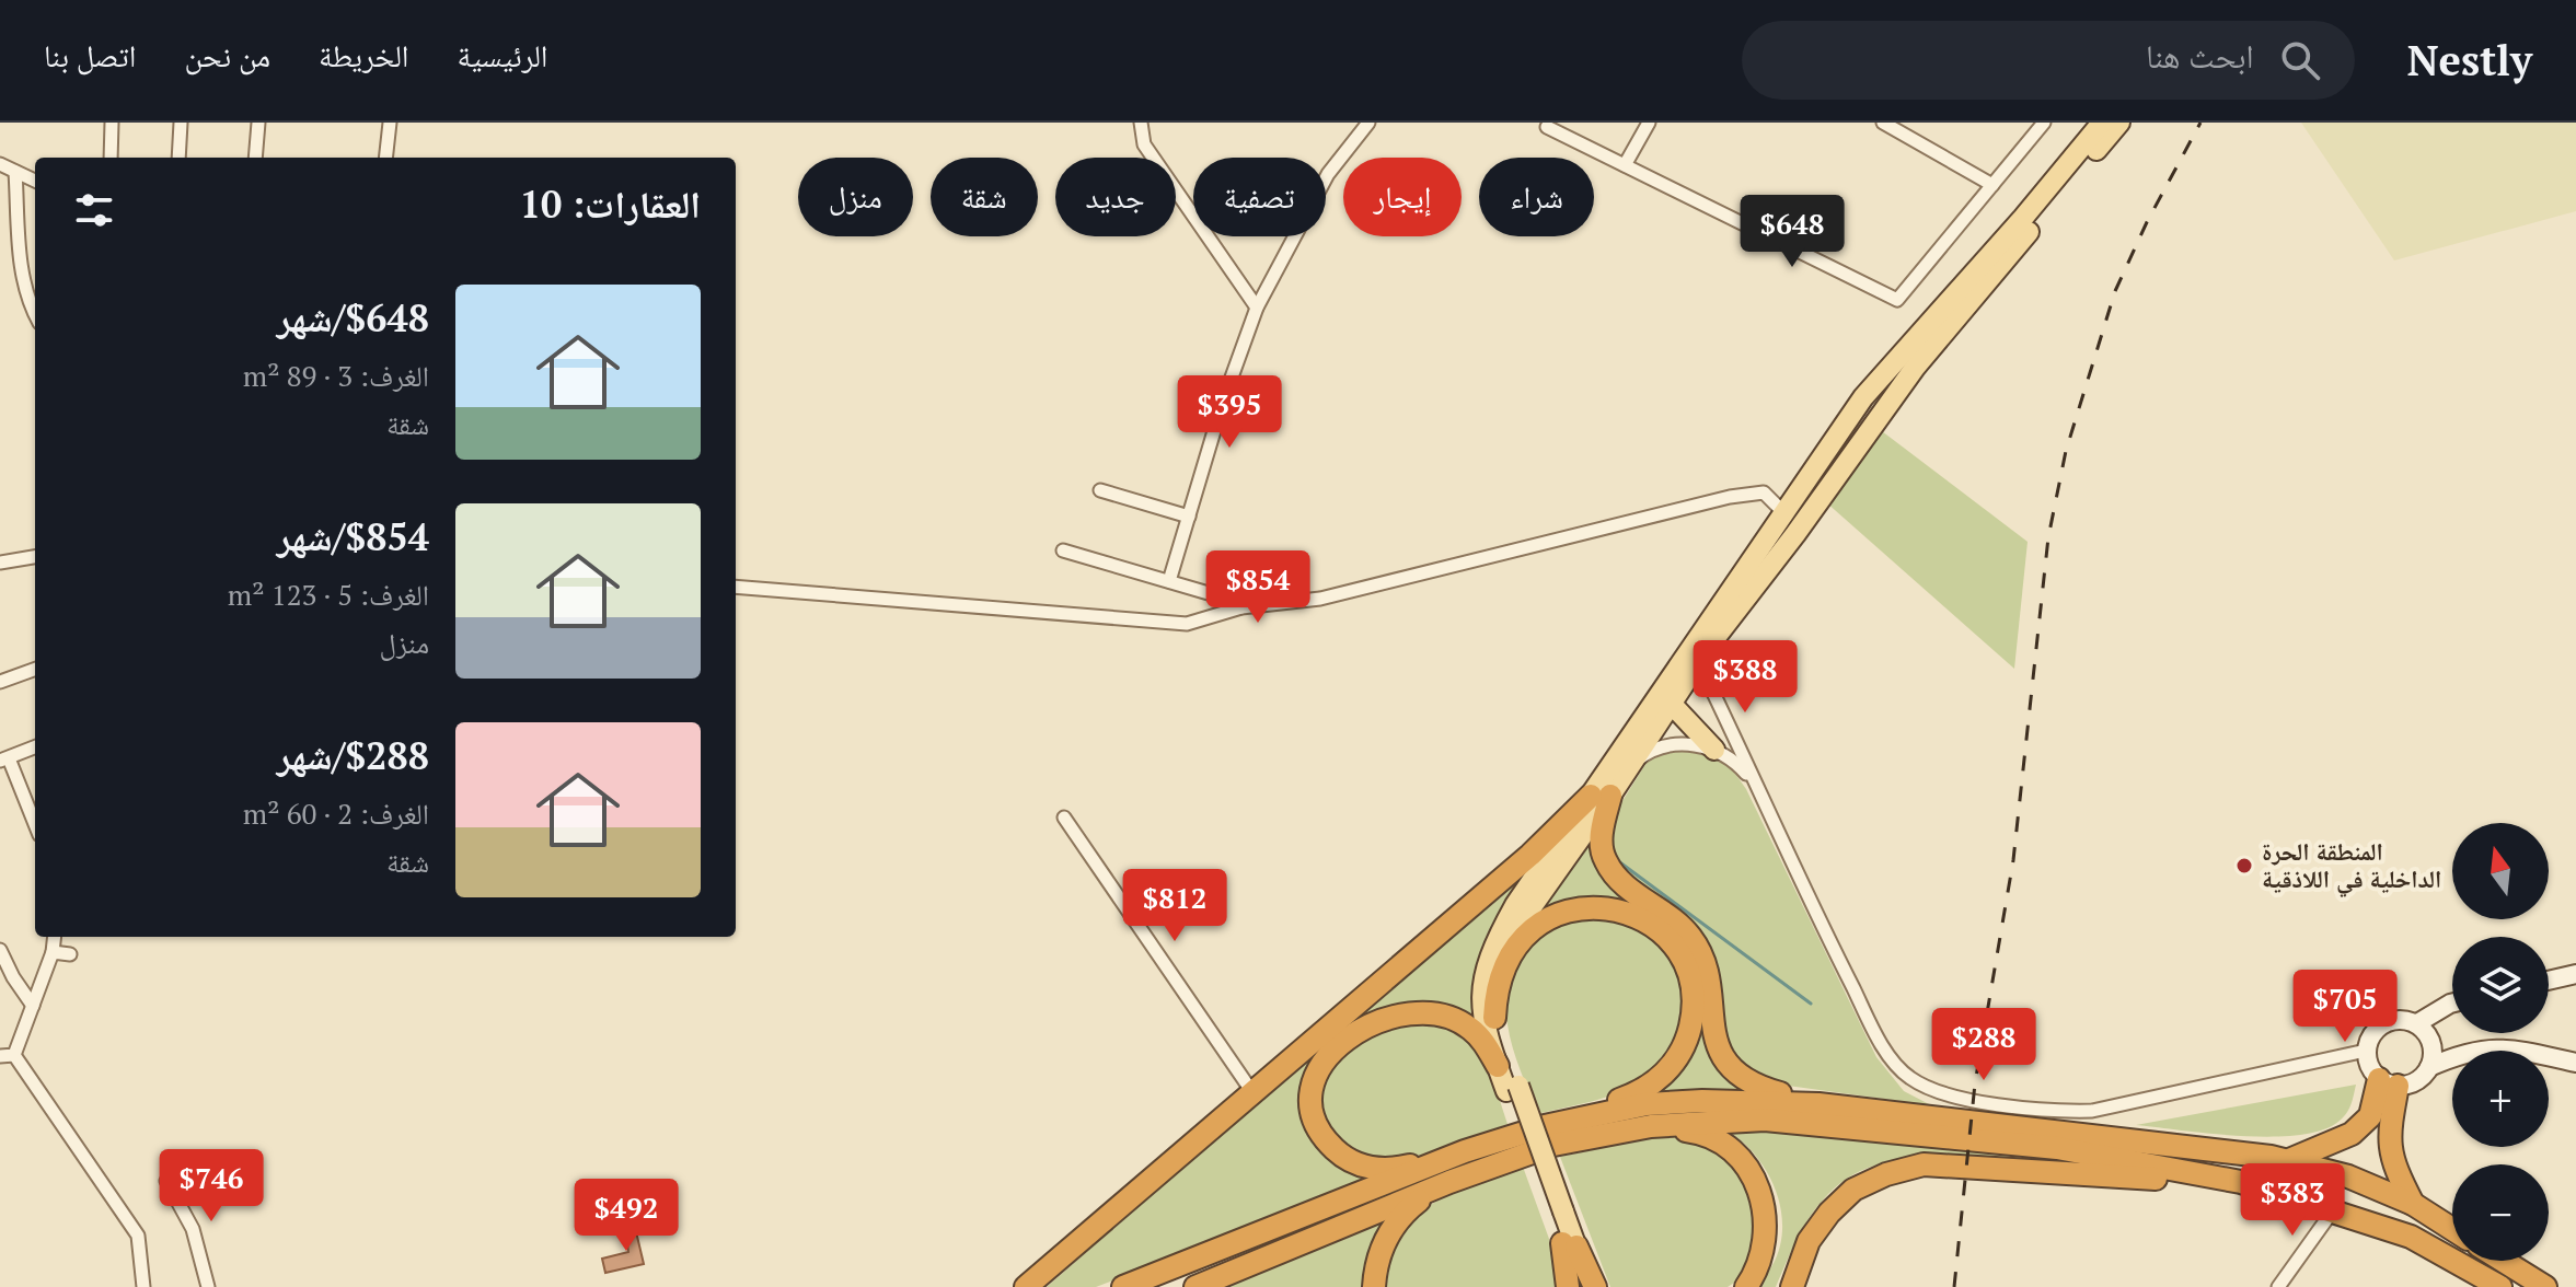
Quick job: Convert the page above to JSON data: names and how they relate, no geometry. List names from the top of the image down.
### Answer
{
  "places": ["المنطقة الحرة الداخلية في اللاذقية"],
  "north": "top",
  "page": {
    "header": "Nestly",
    "search": "ابحث هنا",
    "nav": [
      "الرئيسية",
      "الخريطة",
      "من نحن",
      "اتصل بنا"
    ],
    "chip": [
      "شراء",
      "إيجار",
      "تصفية",
      "جديد",
      "شقة",
      "منزل"
    ],
    "heading": "العقارات: 10",
    "price": [
      "$648",
      "$395",
      "$854",
      "$388",
      "$812",
      "$705",
      "$288",
      "$746",
      "$383",
      "$492"
    ],
    "list": [
      {
        "name": "$648/شهر",
        "note": "الغرف: 3 · 89 m² · شقة"
      },
      {
        "name": "$854/شهر",
        "note": "الغرف: 5 · 123 m² · منزل"
      },
      {
        "name": "$288/شهر",
        "note": "الغرف: 2 · 60 m² · شقة"
      }
    ],
    "map_buttons": ["+", "−"]
  }
}
